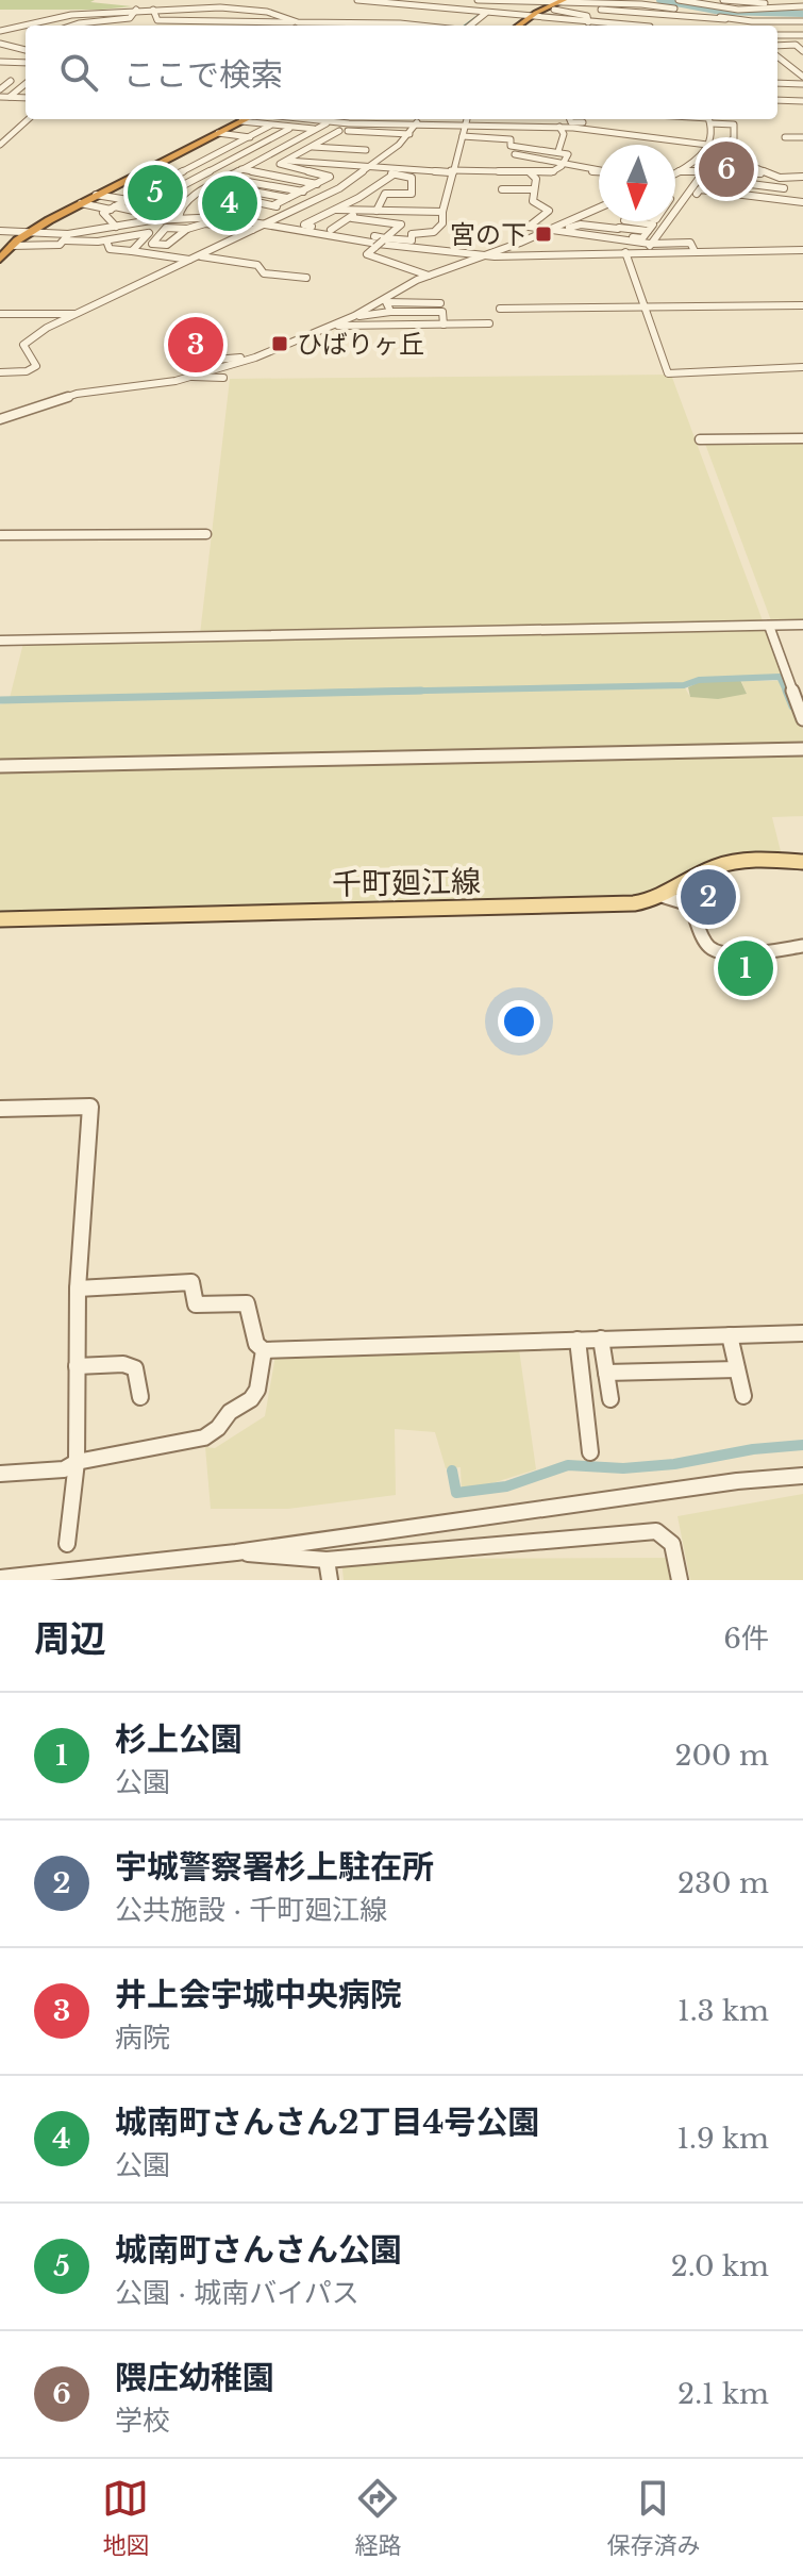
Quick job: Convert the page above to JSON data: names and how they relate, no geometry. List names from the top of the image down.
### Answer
{
  "streets": {
    "main road": ["千町廻江線"]
  },
  "places": {
    "transit": ["宮の下", "ひばりヶ丘"]
  },
  "north": "bottom",
  "page": {
    "search": "ここで検索",
    "pins": [
      "6",
      "5",
      "4",
      "3",
      "2",
      "1"
    ],
    "heading": ["周辺", "6件"],
    "list": [
      {
        "mark": "1",
        "name": "杉上公園",
        "note": "公園",
        "value": "200 m"
      },
      {
        "mark": "2",
        "name": "宇城警察署杉上駐在所",
        "note": "公共施設 · 千町廻江線",
        "value": "230 m"
      },
      {
        "mark": "3",
        "name": "井上会宇城中央病院",
        "note": "病院",
        "value": "1.3 km"
      },
      {
        "mark": "4",
        "name": "城南町さんさん2丁目4号公園",
        "note": "公園",
        "value": "1.9 km"
      },
      {
        "mark": "5",
        "name": "城南町さんさん公園",
        "note": "公園 · 城南バイパス",
        "value": "2.0 km"
      },
      {
        "mark": "6",
        "name": "隈庄幼稚園",
        "note": "学校",
        "value": "2.1 km"
      }
    ],
    "nav": ["地図", "経路", "保存済み"]
  }
}
